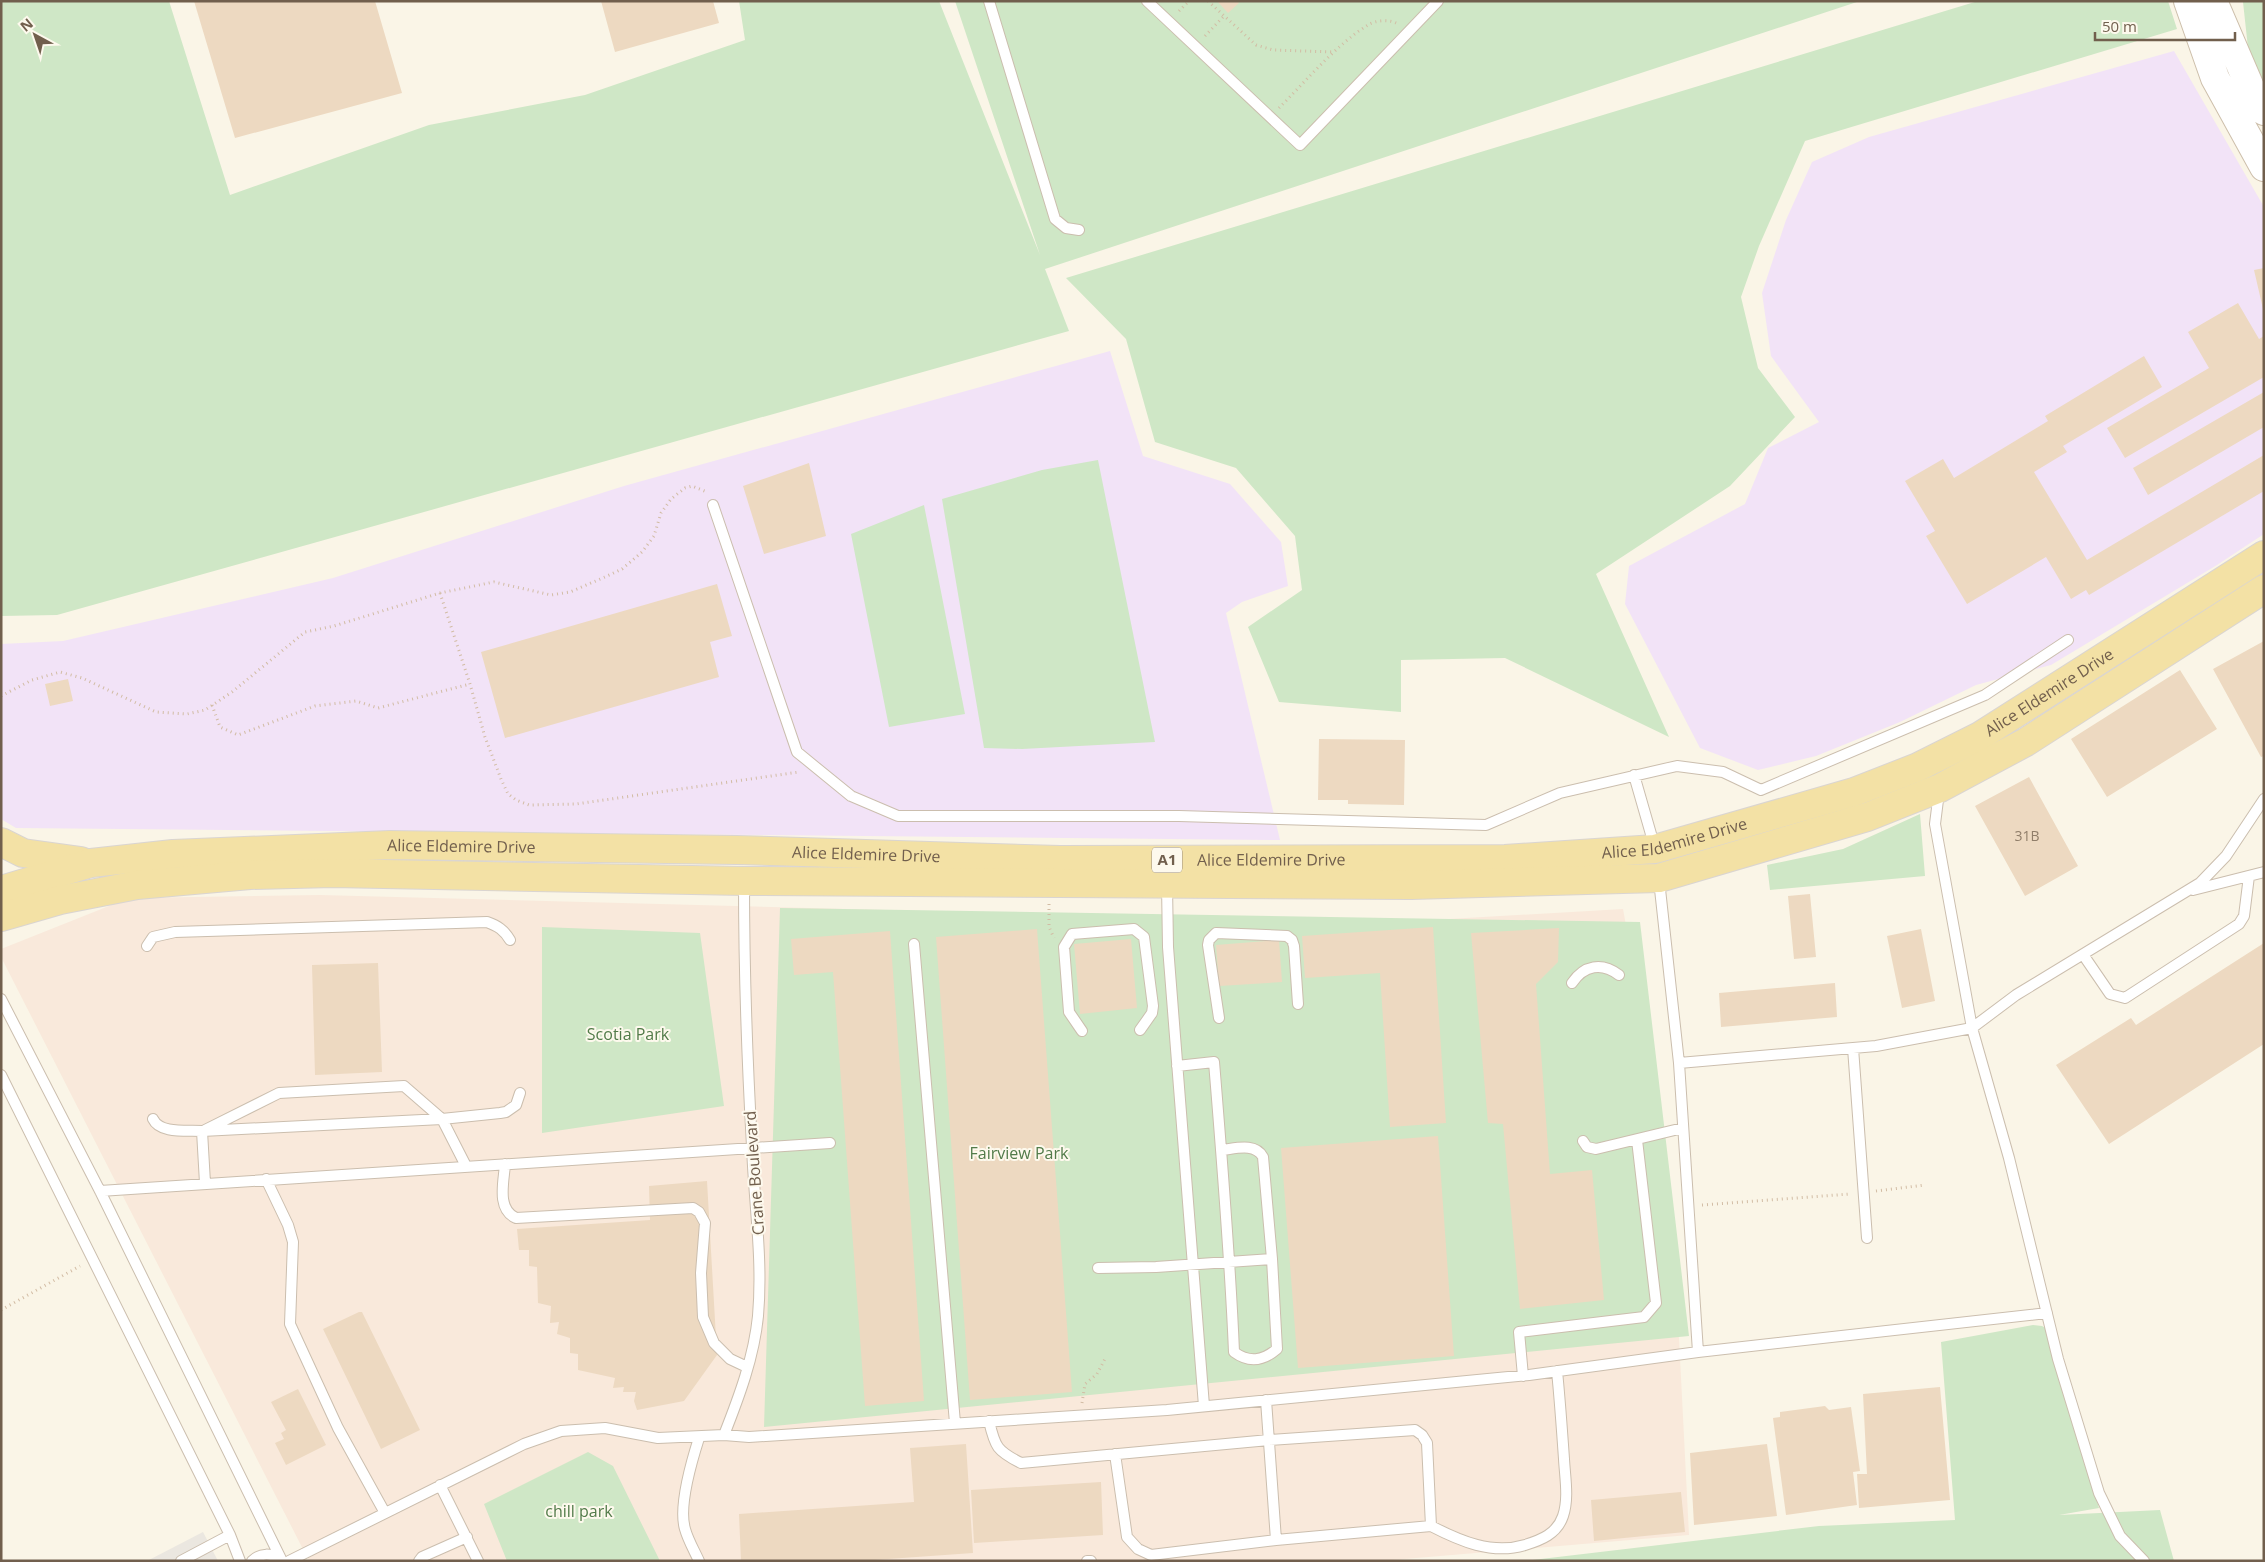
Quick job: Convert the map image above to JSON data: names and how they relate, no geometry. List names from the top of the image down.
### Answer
{
  "streets": {
    "main road": ["Alice Eldemire Drive", "A1"],
    "lane": ["Crane Boulevard"]
  },
  "crossings": [
    ["Alice Eldemire Drive", "Crane Boulevard"]
  ],
  "parks": ["Scotia Park", "Fairview Park", "chill park"],
  "house_numbers": ["31B"],
  "scale_bar": "50 m",
  "north": "top left"
}
